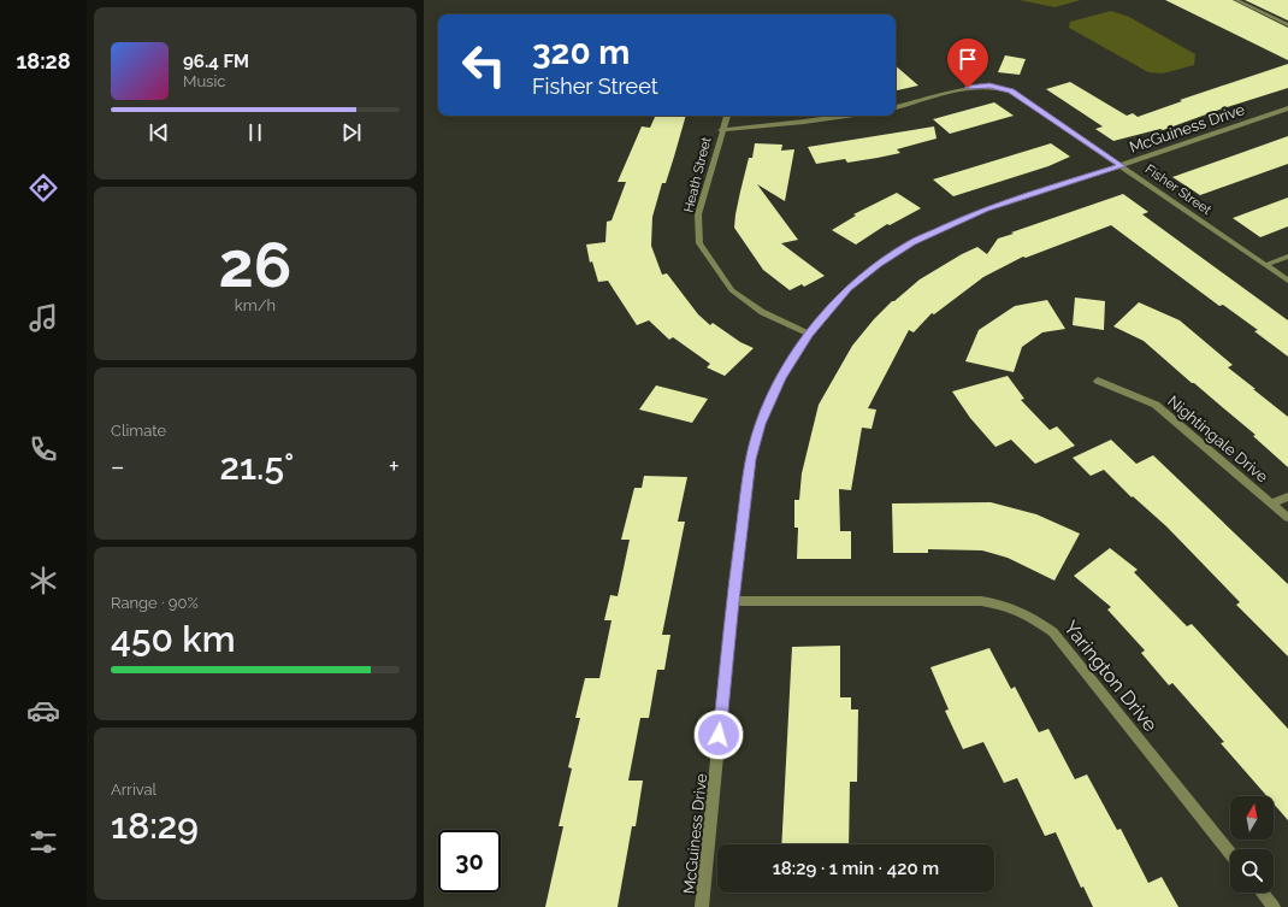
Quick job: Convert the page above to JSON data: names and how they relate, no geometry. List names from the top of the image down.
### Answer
{
  "streets": {
    "street": [
      "McGuiness Drive",
      "Heath Street",
      "Fisher Street",
      "Nightingale Drive",
      "Yarington Drive"
    ]
  },
  "crossings": [
    ["McGuiness Drive", "Heath Street"],
    ["McGuiness Drive", "Fisher Street"],
    ["McGuiness Drive", "Yarington Drive"]
  ],
  "north": "top",
  "page": {
    "tabs": "18:28",
    "turn": ["320 m", "Fisher Street"],
    "song": ["96.4 FM", "Music"],
    "tile": [
      ["26", "km/h"],
      "Climate",
      ["Range · 90%", "450 km"],
      ["Arrival", "18:29"]
    ],
    "heat": ["−", "21.5°", "+"],
    "limit": "30",
    "trip": "18:29 · 1 min · 420 m"
  }
}
